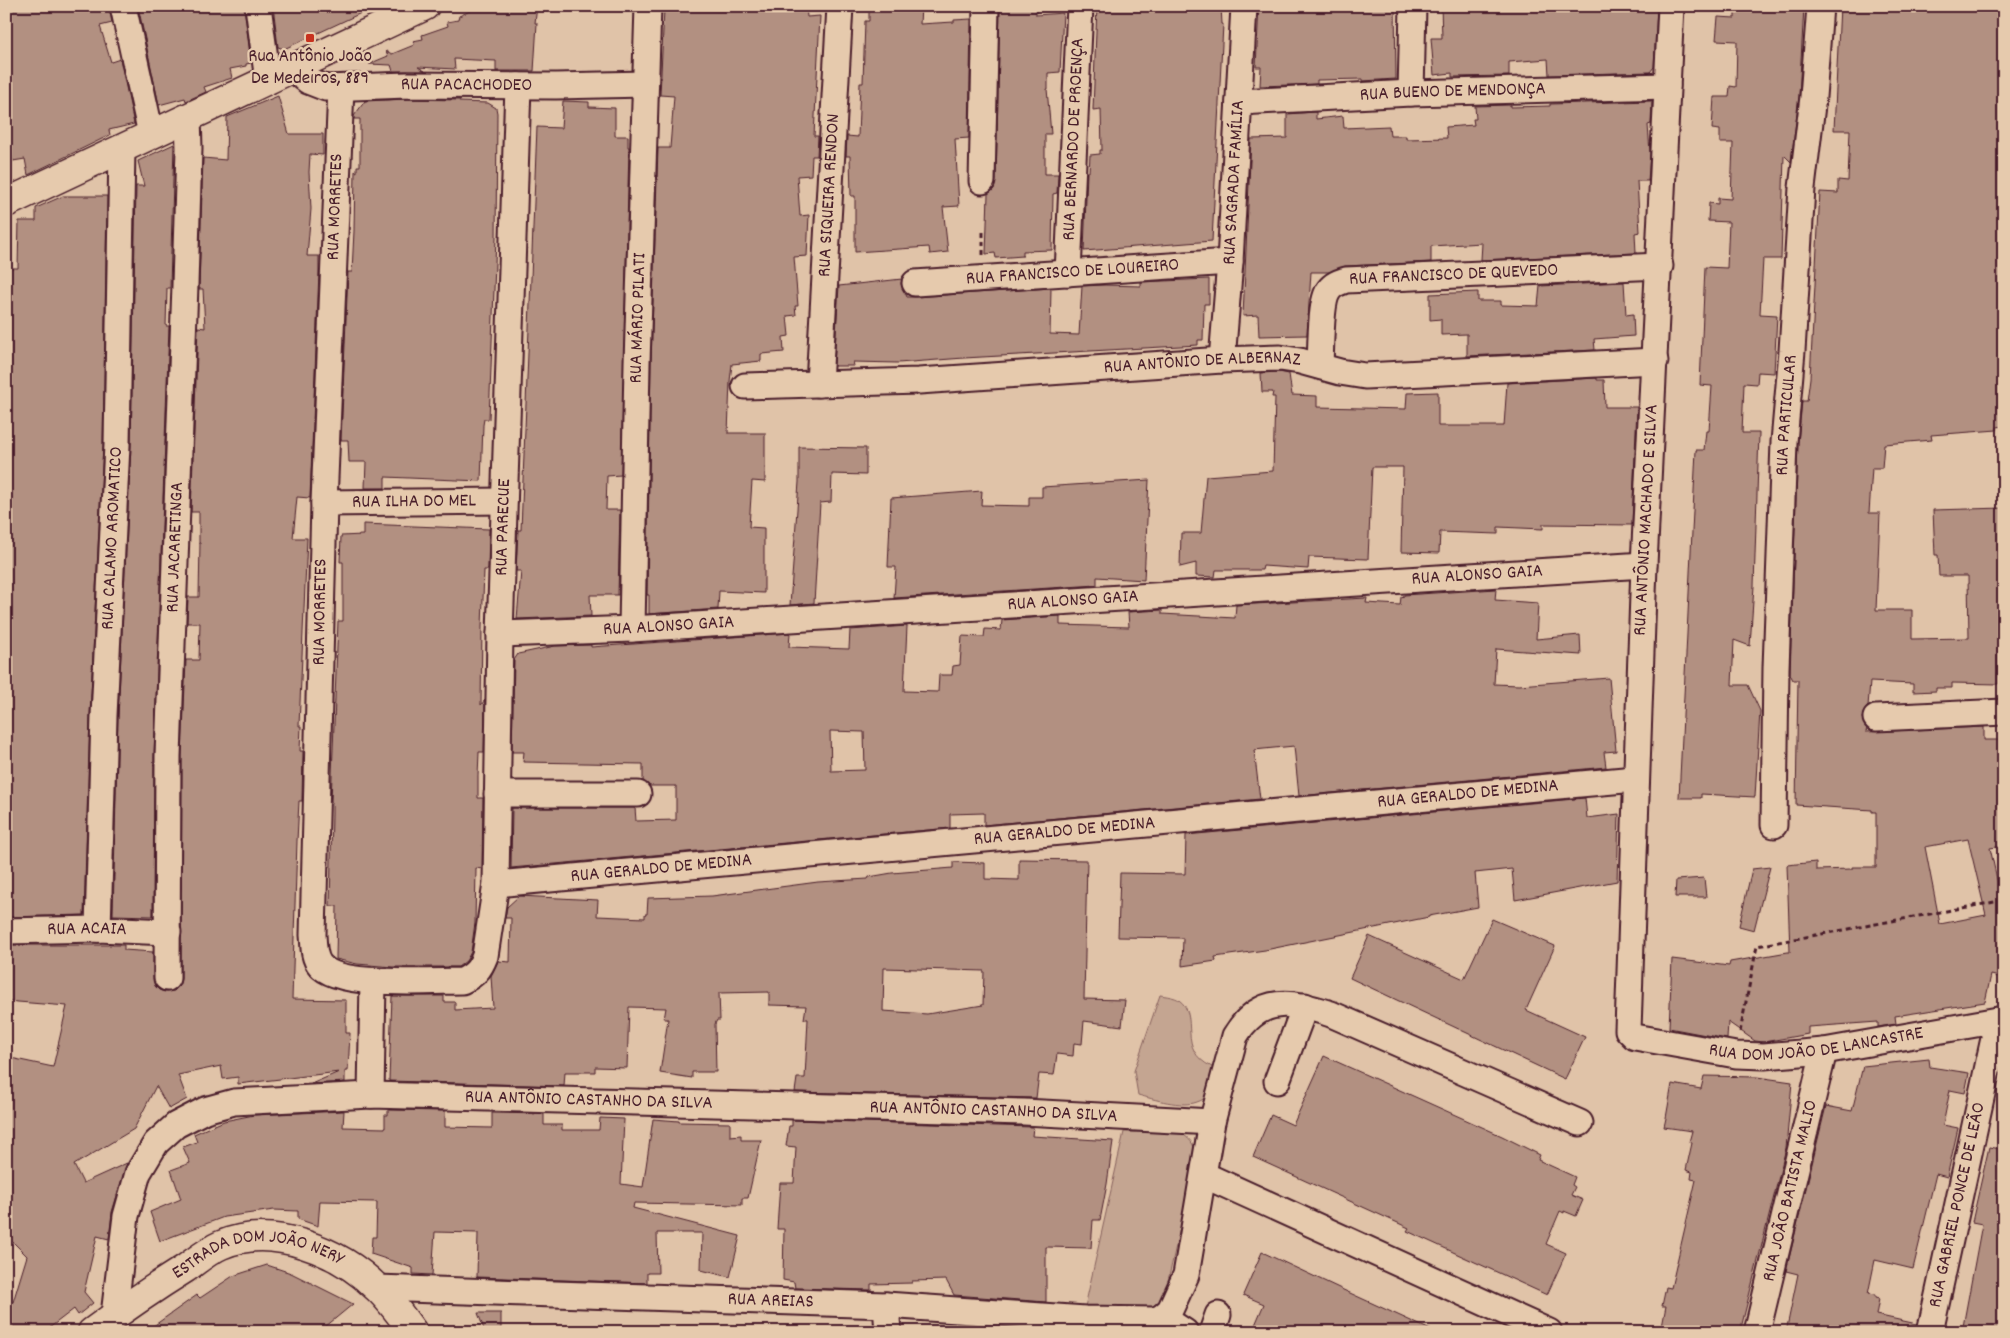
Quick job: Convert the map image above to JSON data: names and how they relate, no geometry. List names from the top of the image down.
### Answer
{
  "streets": {
    "street": [
      "RUA PACACHODEO",
      "RUA BUENO DE MENDONÇA",
      "RUA BERNARDO DE PROENÇA",
      "RUA SAGRADA FAMÍLIA",
      "RUA SIQUEIRA RENDON",
      "RUA MORRETES",
      "RUA FRANCISCO DE LOUREIRO",
      "RUA FRANCISCO DE QUEVEDO",
      "RUA MÁRIO PILATI",
      "RUA ANTÔNIO DE ALBERNAZ",
      "RUA PARTICULAR",
      "RUA ILHA DO MEL",
      "RUA ANTÔNIO MACHADO E SILVA",
      "RUA PARECUE",
      "RUA CALAMO AROMATICO",
      "RUA JACARETINGA",
      "RUA ALONSO GAIA",
      "RUA GERALDO DE MEDINA",
      "RUA ACAIA",
      "RUA DOM JOÃO DE LANCASTRE",
      "RUA ANTÔNIO CASTANHO DA SILVA",
      "RUA JOÃO BATISTA MALIO",
      "RUA GABRIEL PONCE DE LEÃO",
      "ESTRADA DOM JOÃO NERY",
      "RUA AREIAS"
    ]
  },
  "crossings": [
    ["RUA PACACHODEO", "RUA MORRETES"],
    ["RUA PACACHODEO", "RUA MÁRIO PILATI"],
    ["RUA PACACHODEO", "RUA PARECUE"],
    ["RUA BUENO DE MENDONÇA", "RUA SAGRADA FAMÍLIA"],
    ["RUA BUENO DE MENDONÇA", "RUA ANTÔNIO MACHADO E SILVA"],
    ["RUA BERNARDO DE PROENÇA", "RUA FRANCISCO DE LOUREIRO"],
    ["RUA SAGRADA FAMÍLIA", "RUA FRANCISCO DE LOUREIRO"],
    ["RUA SAGRADA FAMÍLIA", "RUA ANTÔNIO DE ALBERNAZ"],
    ["RUA SIQUEIRA RENDON", "RUA ANTÔNIO DE ALBERNAZ"],
    ["RUA MORRETES", "RUA ILHA DO MEL"],
    ["RUA MORRETES", "RUA PARECUE"],
    ["RUA FRANCISCO DE QUEVEDO", "RUA ANTÔNIO DE ALBERNAZ"],
    ["RUA FRANCISCO DE QUEVEDO", "RUA ANTÔNIO MACHADO E SILVA"],
    ["RUA MÁRIO PILATI", "RUA ALONSO GAIA"],
    ["RUA ANTÔNIO DE ALBERNAZ", "RUA ANTÔNIO MACHADO E SILVA"],
    ["RUA ILHA DO MEL", "RUA PARECUE"],
    ["RUA ANTÔNIO MACHADO E SILVA", "RUA ALONSO GAIA"],
    ["RUA ANTÔNIO MACHADO E SILVA", "RUA GERALDO DE MEDINA"],
    ["RUA ANTÔNIO MACHADO E SILVA", "RUA DOM JOÃO DE LANCASTRE"],
    ["RUA PARECUE", "RUA ALONSO GAIA"],
    ["RUA PARECUE", "RUA GERALDO DE MEDINA"],
    ["RUA CALAMO AROMATICO", "RUA ACAIA"],
    ["RUA JACARETINGA", "RUA ACAIA"],
    ["RUA DOM JOÃO DE LANCASTRE", "RUA JOÃO BATISTA MALIO"],
    ["RUA DOM JOÃO DE LANCASTRE", "RUA GABRIEL PONCE DE LEÃO"],
    ["RUA ANTÔNIO CASTANHO DA SILVA", "ESTRADA DOM JOÃO NERY"],
    ["ESTRADA DOM JOÃO NERY", "RUA AREIAS"]
  ],
  "places": {
    "transit": ["Rua Antônio João De Medeiros, 889"]
  }
}
